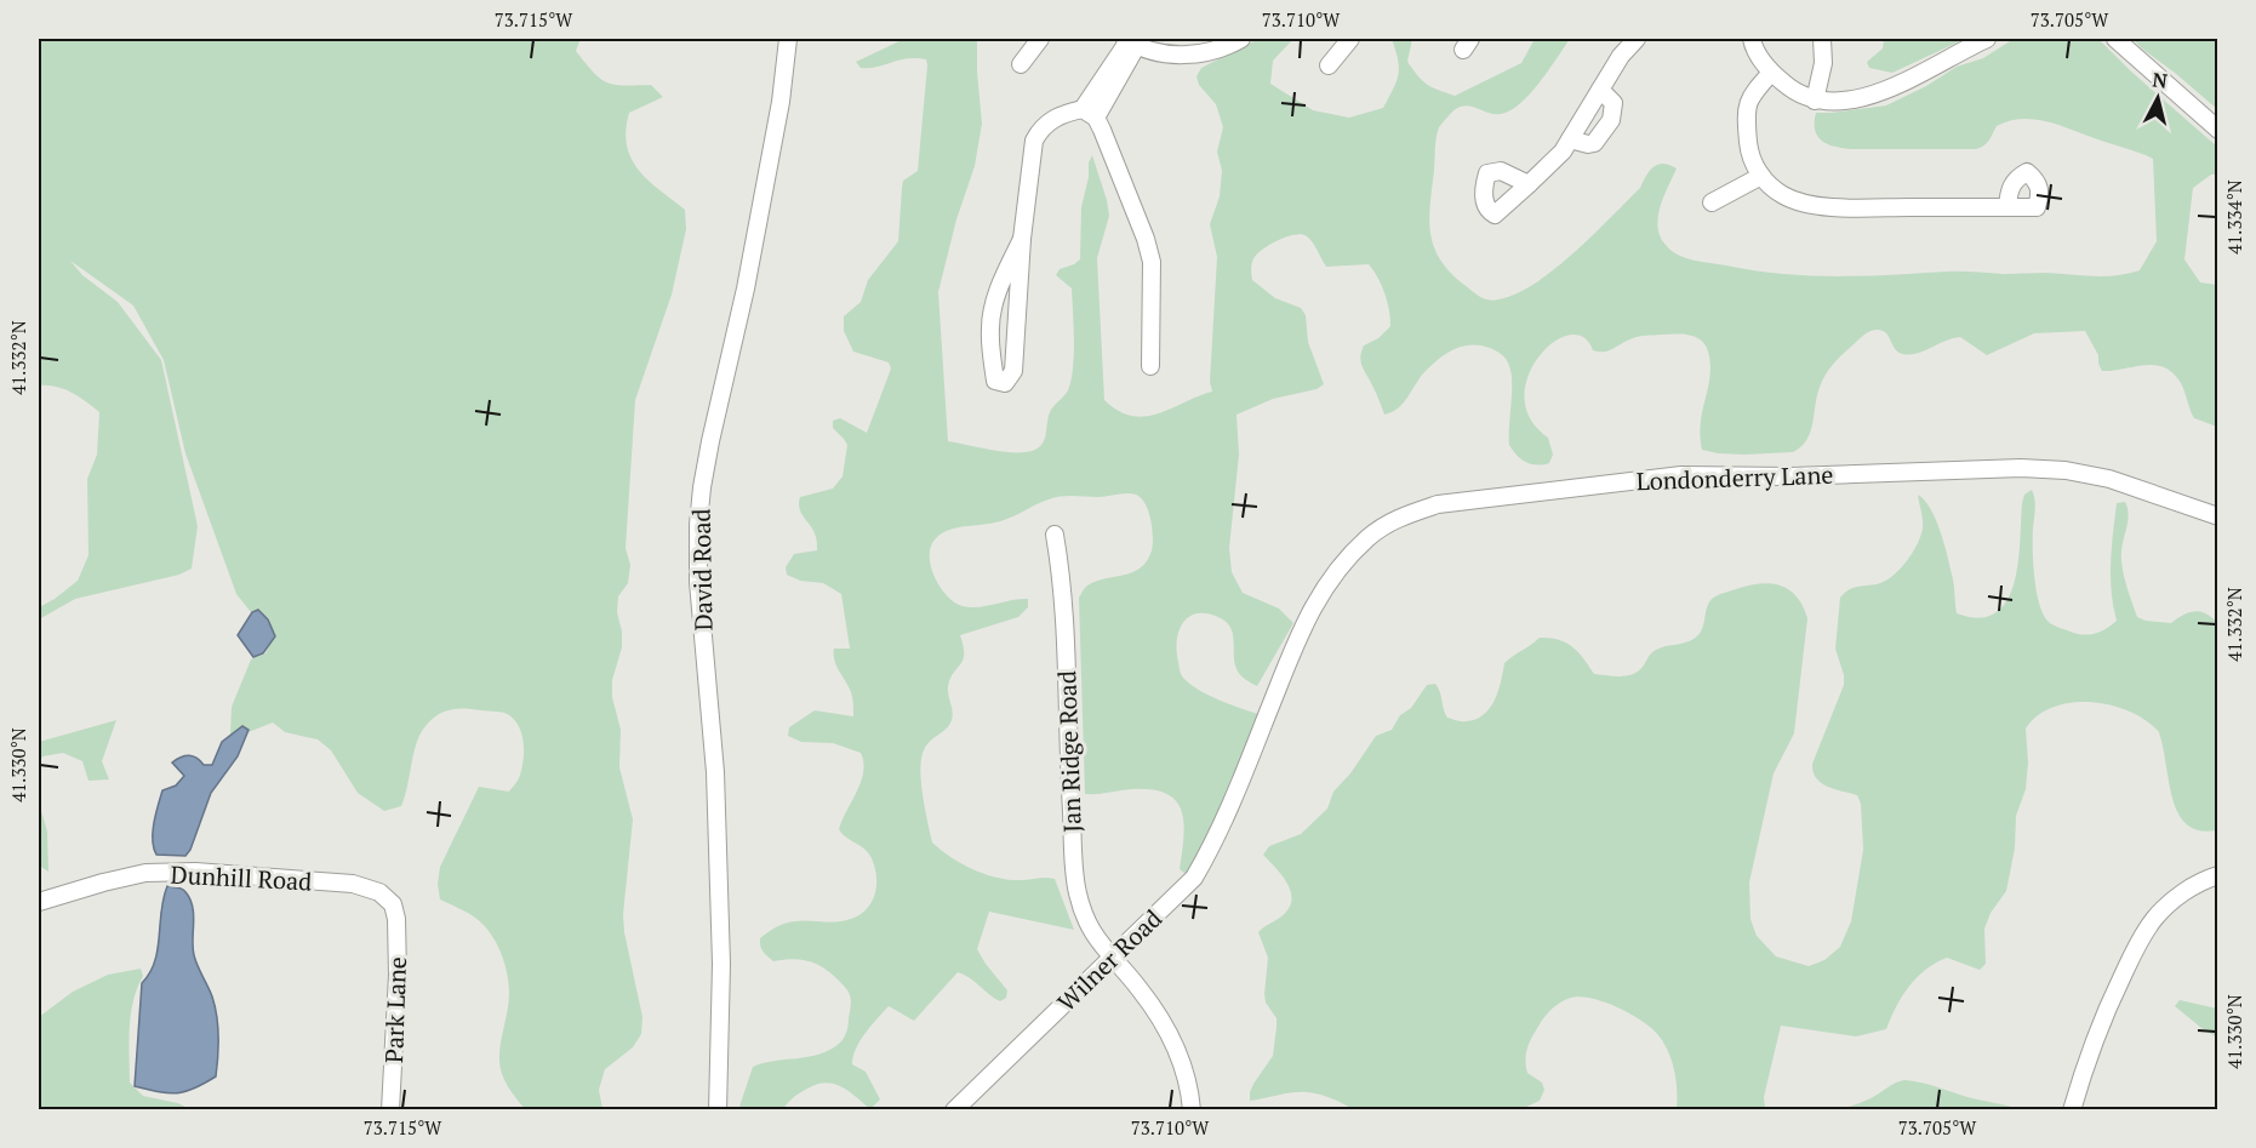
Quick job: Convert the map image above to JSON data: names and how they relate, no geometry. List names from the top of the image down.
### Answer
{
  "streets": {
    "street": [
      "Londonderry Lane",
      "David Road",
      "Jan Ridge Road",
      "Dunhill Road",
      "Wilner Road",
      "Park Lane"
    ]
  },
  "crossings": [
    ["Londonderry Lane", "Wilner Road"],
    ["Jan Ridge Road", "Wilner Road"],
    ["Dunhill Road", "Park Lane"]
  ],
  "north": "top",
  "coordinates": [
    "73.715°W",
    "73.710°W",
    "73.705°W",
    "41.334°N",
    "41.332°N",
    "41.330°N"
  ]
}
